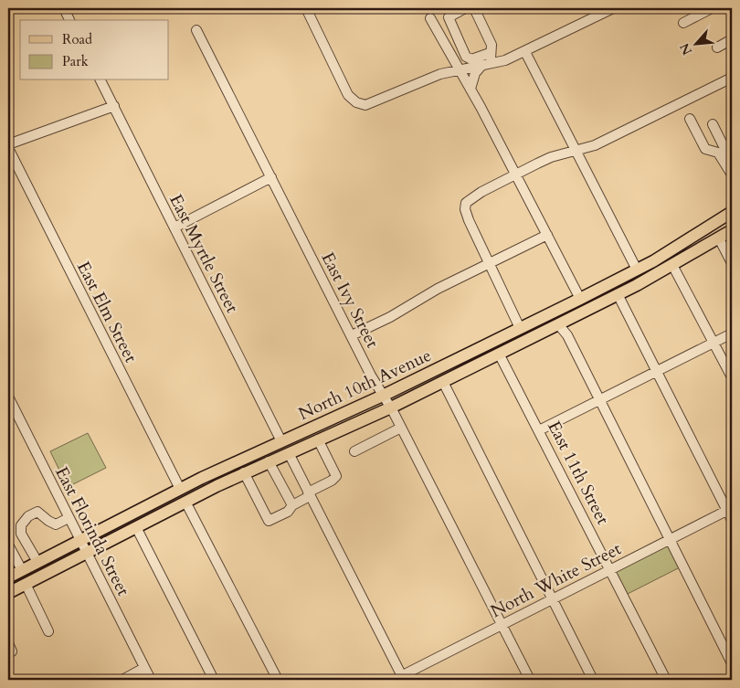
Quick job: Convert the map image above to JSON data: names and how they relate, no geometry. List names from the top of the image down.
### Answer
{
  "streets": {
    "main road": ["North 10th Avenue"],
    "street": [
      "East Myrtle Street",
      "East Ivy Street",
      "East Elm Street",
      "East 11th Street",
      "East Florinda Street",
      "North White Street"
    ]
  },
  "crossings": [
    ["East Myrtle Street", "North 10th Avenue"],
    ["East Ivy Street", "North 10th Avenue"],
    ["East Ivy Street", "North White Street"],
    ["East Elm Street", "North 10th Avenue"],
    ["North 10th Avenue", "East 11th Street"],
    ["North 10th Avenue", "East Florinda Street"],
    ["East 11th Street", "North White Street"]
  ],
  "legend": ["Road", "Park"],
  "north": "bottom left"
}
